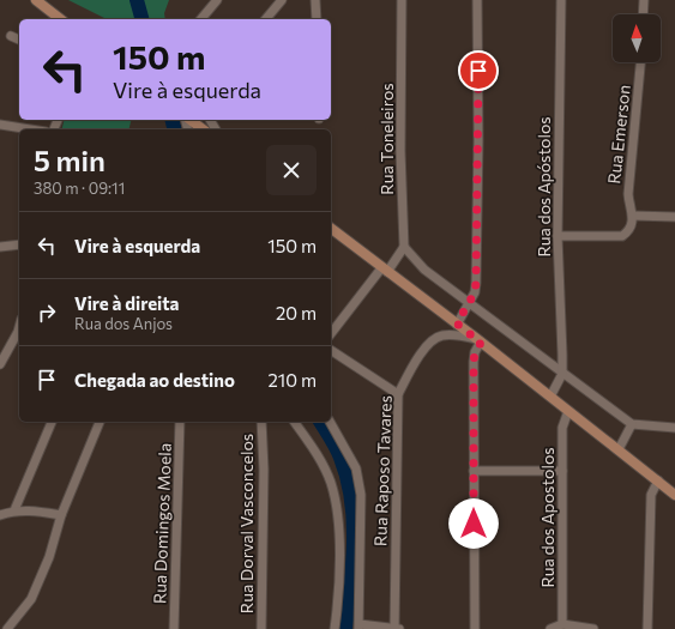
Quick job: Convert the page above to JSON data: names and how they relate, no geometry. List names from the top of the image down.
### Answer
{
  "streets": {
    "street": [
      "Rua Emerson",
      "Rua Toneleiros",
      "Rua dos Apóstolos",
      "Rua Raposo Tavares",
      "Rua dos Apostolos",
      "Rua Domingos Moela",
      "Rua Dorval Vasconcelos"
    ]
  },
  "north": "top",
  "page": {
    "turn": ["150 m", "Vire à esquerda"],
    "heading": ["5 min", "380 m · 09:11"],
    "list": [
      {
        "name": "Vire à esquerda",
        "value": "150 m"
      },
      {
        "name": "Vire à direita",
        "note": "Rua dos Anjos",
        "value": "20 m"
      },
      {
        "name": "Chegada ao destino",
        "value": "210 m"
      }
    ]
  }
}
